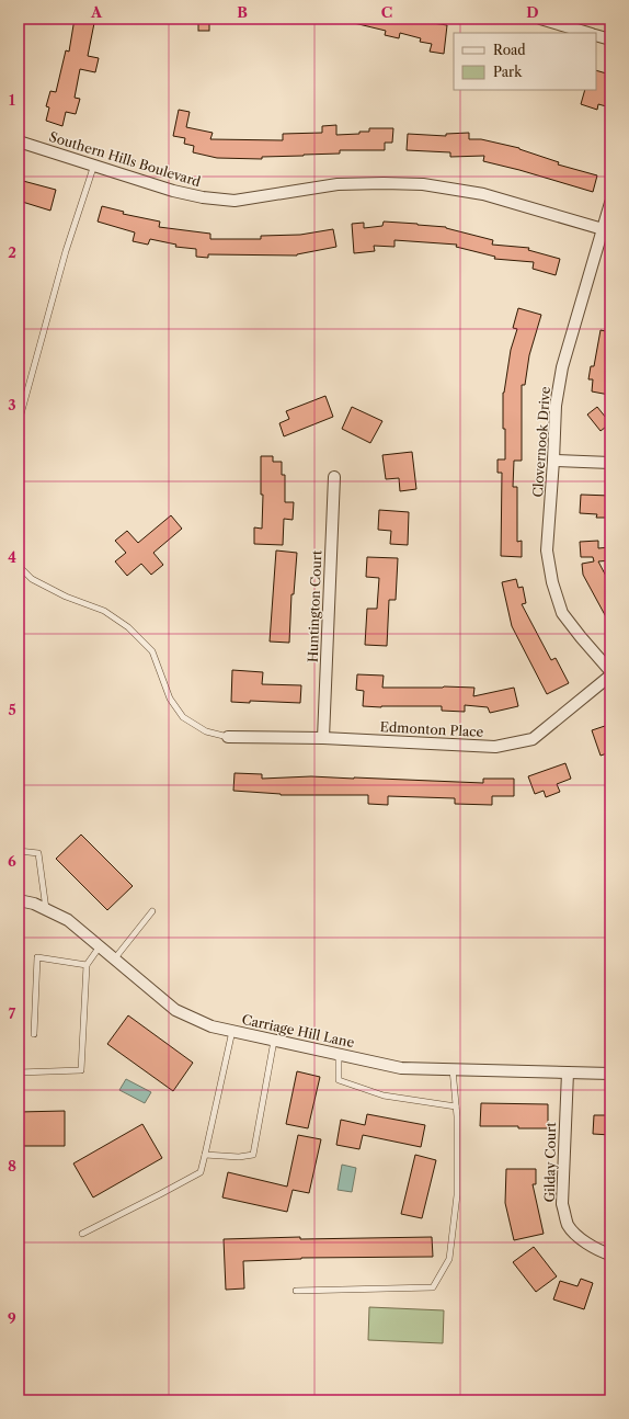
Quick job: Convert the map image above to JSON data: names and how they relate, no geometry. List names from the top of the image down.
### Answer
{
  "streets": {
    "street": [
      "Southern Hills Boulevard",
      "Clovernook Drive",
      "Huntington Court",
      "Edmonton Place",
      "Carriage Hill Lane",
      "Gilday Court"
    ]
  },
  "crossings": [
    ["Southern Hills Boulevard", "Clovernook Drive"],
    ["Huntington Court", "Edmonton Place"],
    ["Carriage Hill Lane", "Gilday Court"]
  ],
  "legend": ["Road", "Park"],
  "grid": {
    "columns": [
      "A",
      "B",
      "C",
      "D"
    ],
    "rows": [
      "1",
      "2",
      "3",
      "4",
      "5",
      "6",
      "7",
      "8",
      "9"
    ]
  }
}
